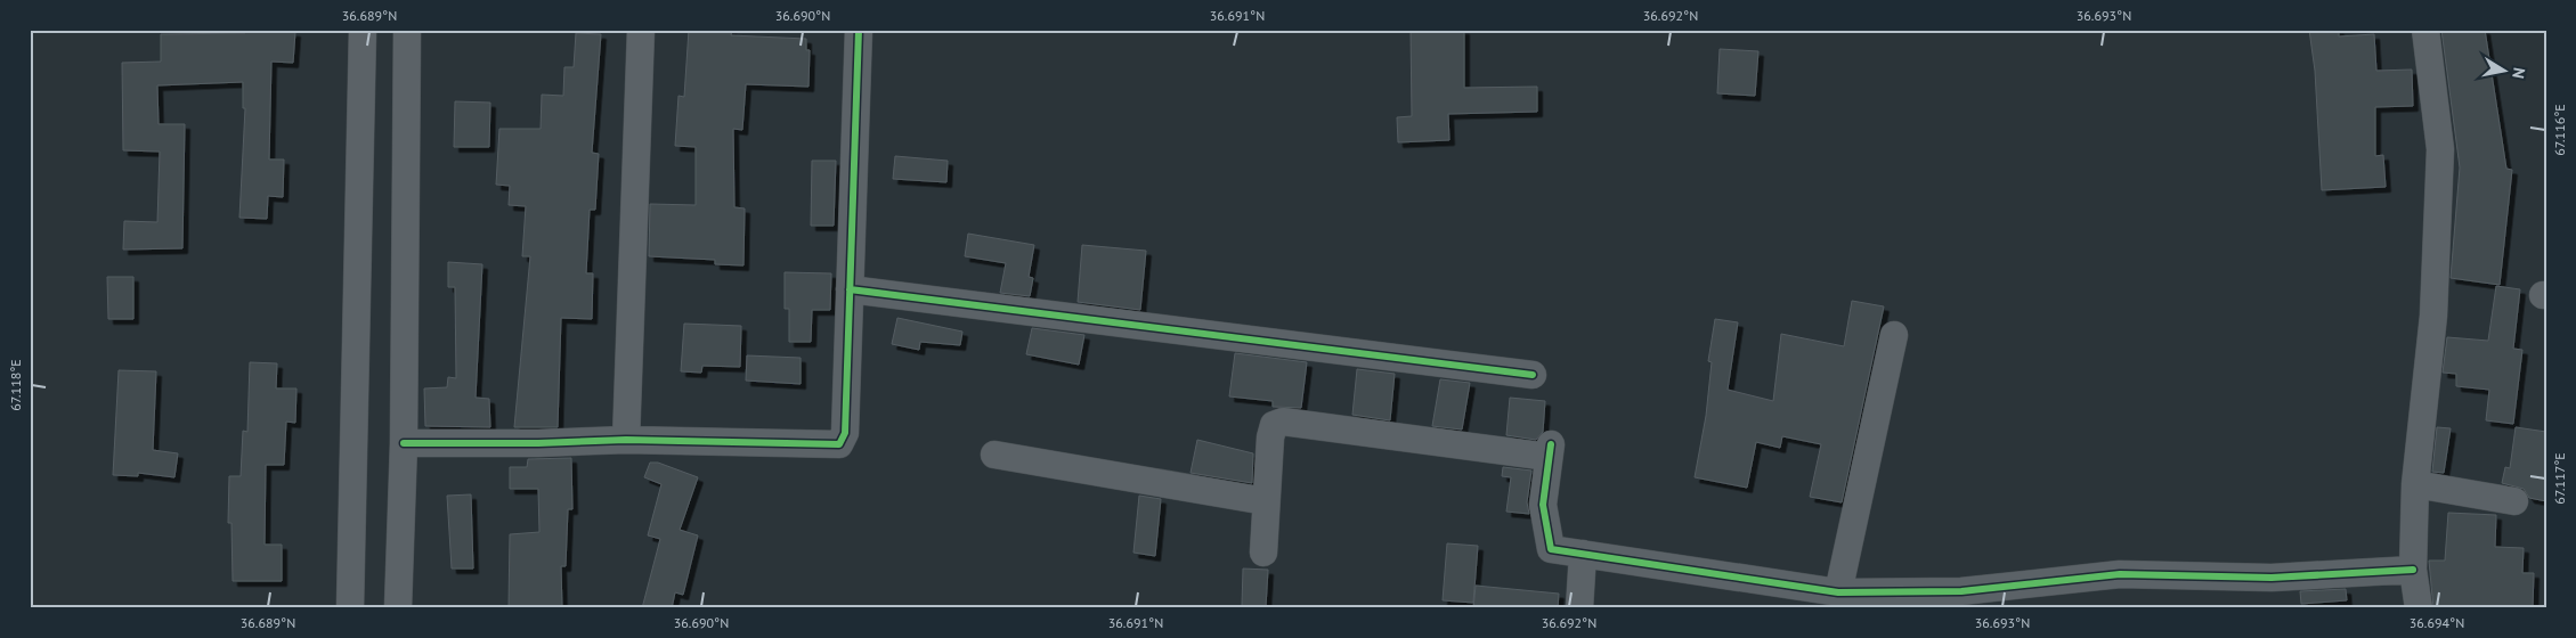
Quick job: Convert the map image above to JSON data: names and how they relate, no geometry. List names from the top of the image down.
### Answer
{
  "north": "right",
  "coordinates": [
    "36.689°N",
    "36.690°N",
    "36.691°N",
    "36.692°N",
    "36.693°N",
    "67.116°E",
    "67.118°E",
    "67.117°E",
    "36.694°N"
  ]
}
